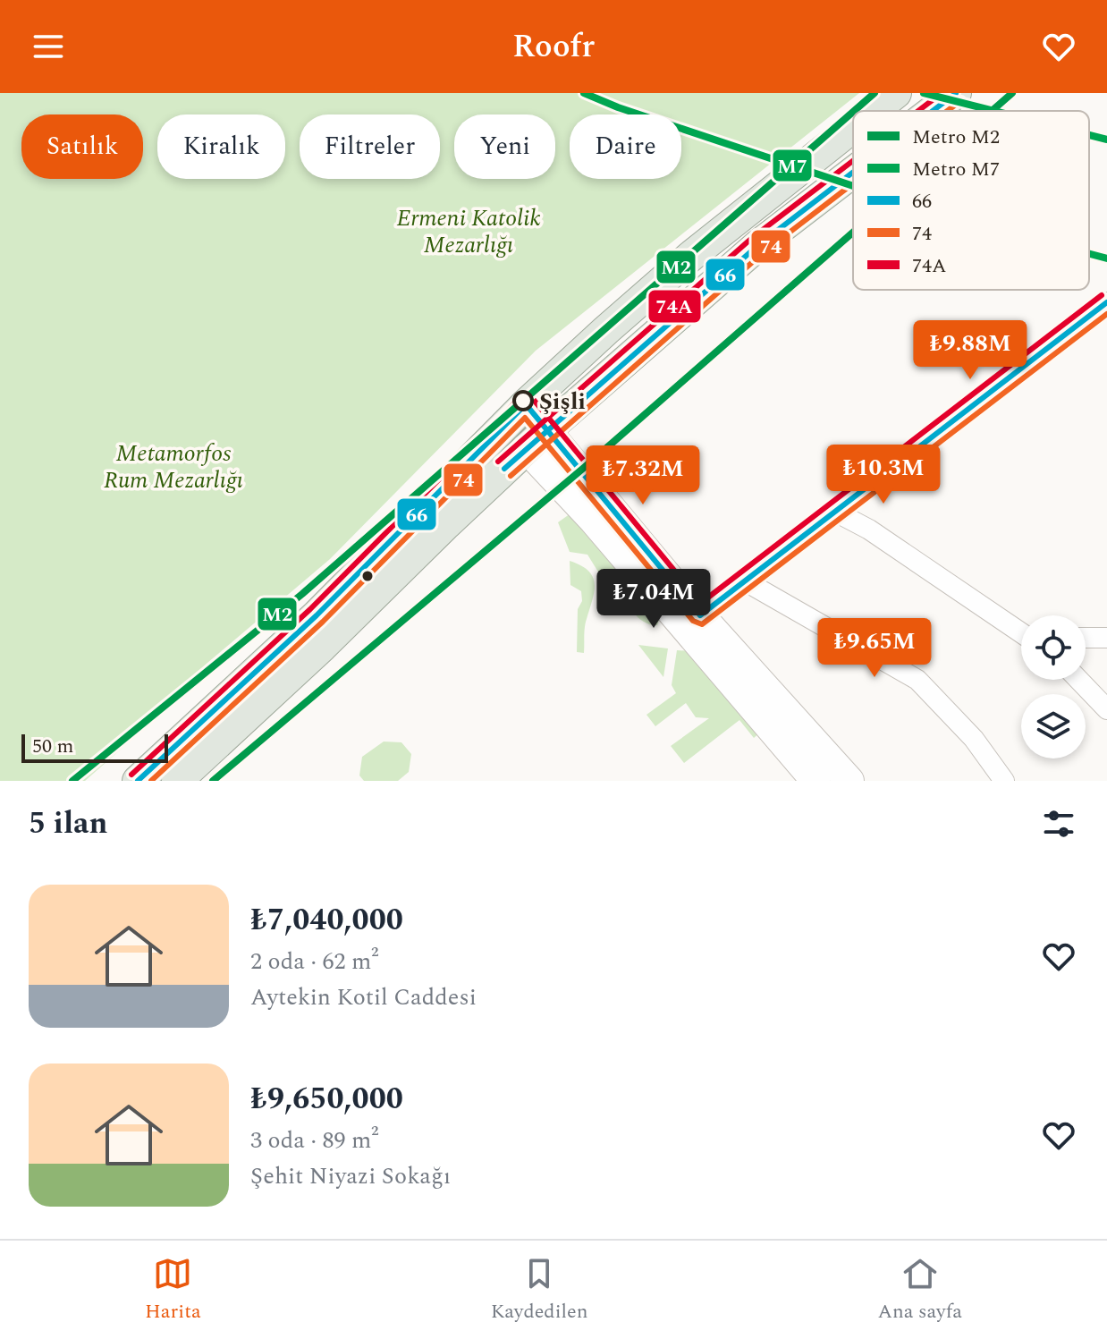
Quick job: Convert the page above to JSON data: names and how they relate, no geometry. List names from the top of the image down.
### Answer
{
  "parks": ["Ermeni Katolik Mezarlığı", "Metamorfos Rum Mezarlığı"],
  "places": ["Şişli"],
  "lines": [
    "metro line M2",
    "metro line M7",
    "transit line 66",
    "transit line 74A",
    "transit line 74"
  ],
  "legend": [
    "Metro M2",
    "Metro M7",
    "66",
    "74",
    "74A"
  ],
  "scale_bar": "50 m",
  "page": {
    "header": "Roofr",
    "chip": [
      "Satılık",
      "Kiralık",
      "Filtreler",
      "Yeni",
      "Daire"
    ],
    "price": [
      "₺9.88M",
      "₺10.3M",
      "₺7.32M",
      "₺7.04M",
      "₺9.65M"
    ],
    "scale": "50 m",
    "heading": "5 ilan",
    "list": [
      {
        "name": "₺7,040,000",
        "note": "2 oda · 62 m² · Aytekin Kotil Caddesi"
      },
      {
        "name": "₺9,650,000",
        "note": "3 oda · 89 m² · Şehit Niyazi Sokağı"
      }
    ],
    "tabs": ["Harita", "Kaydedilen", "Ana sayfa"]
  }
}
